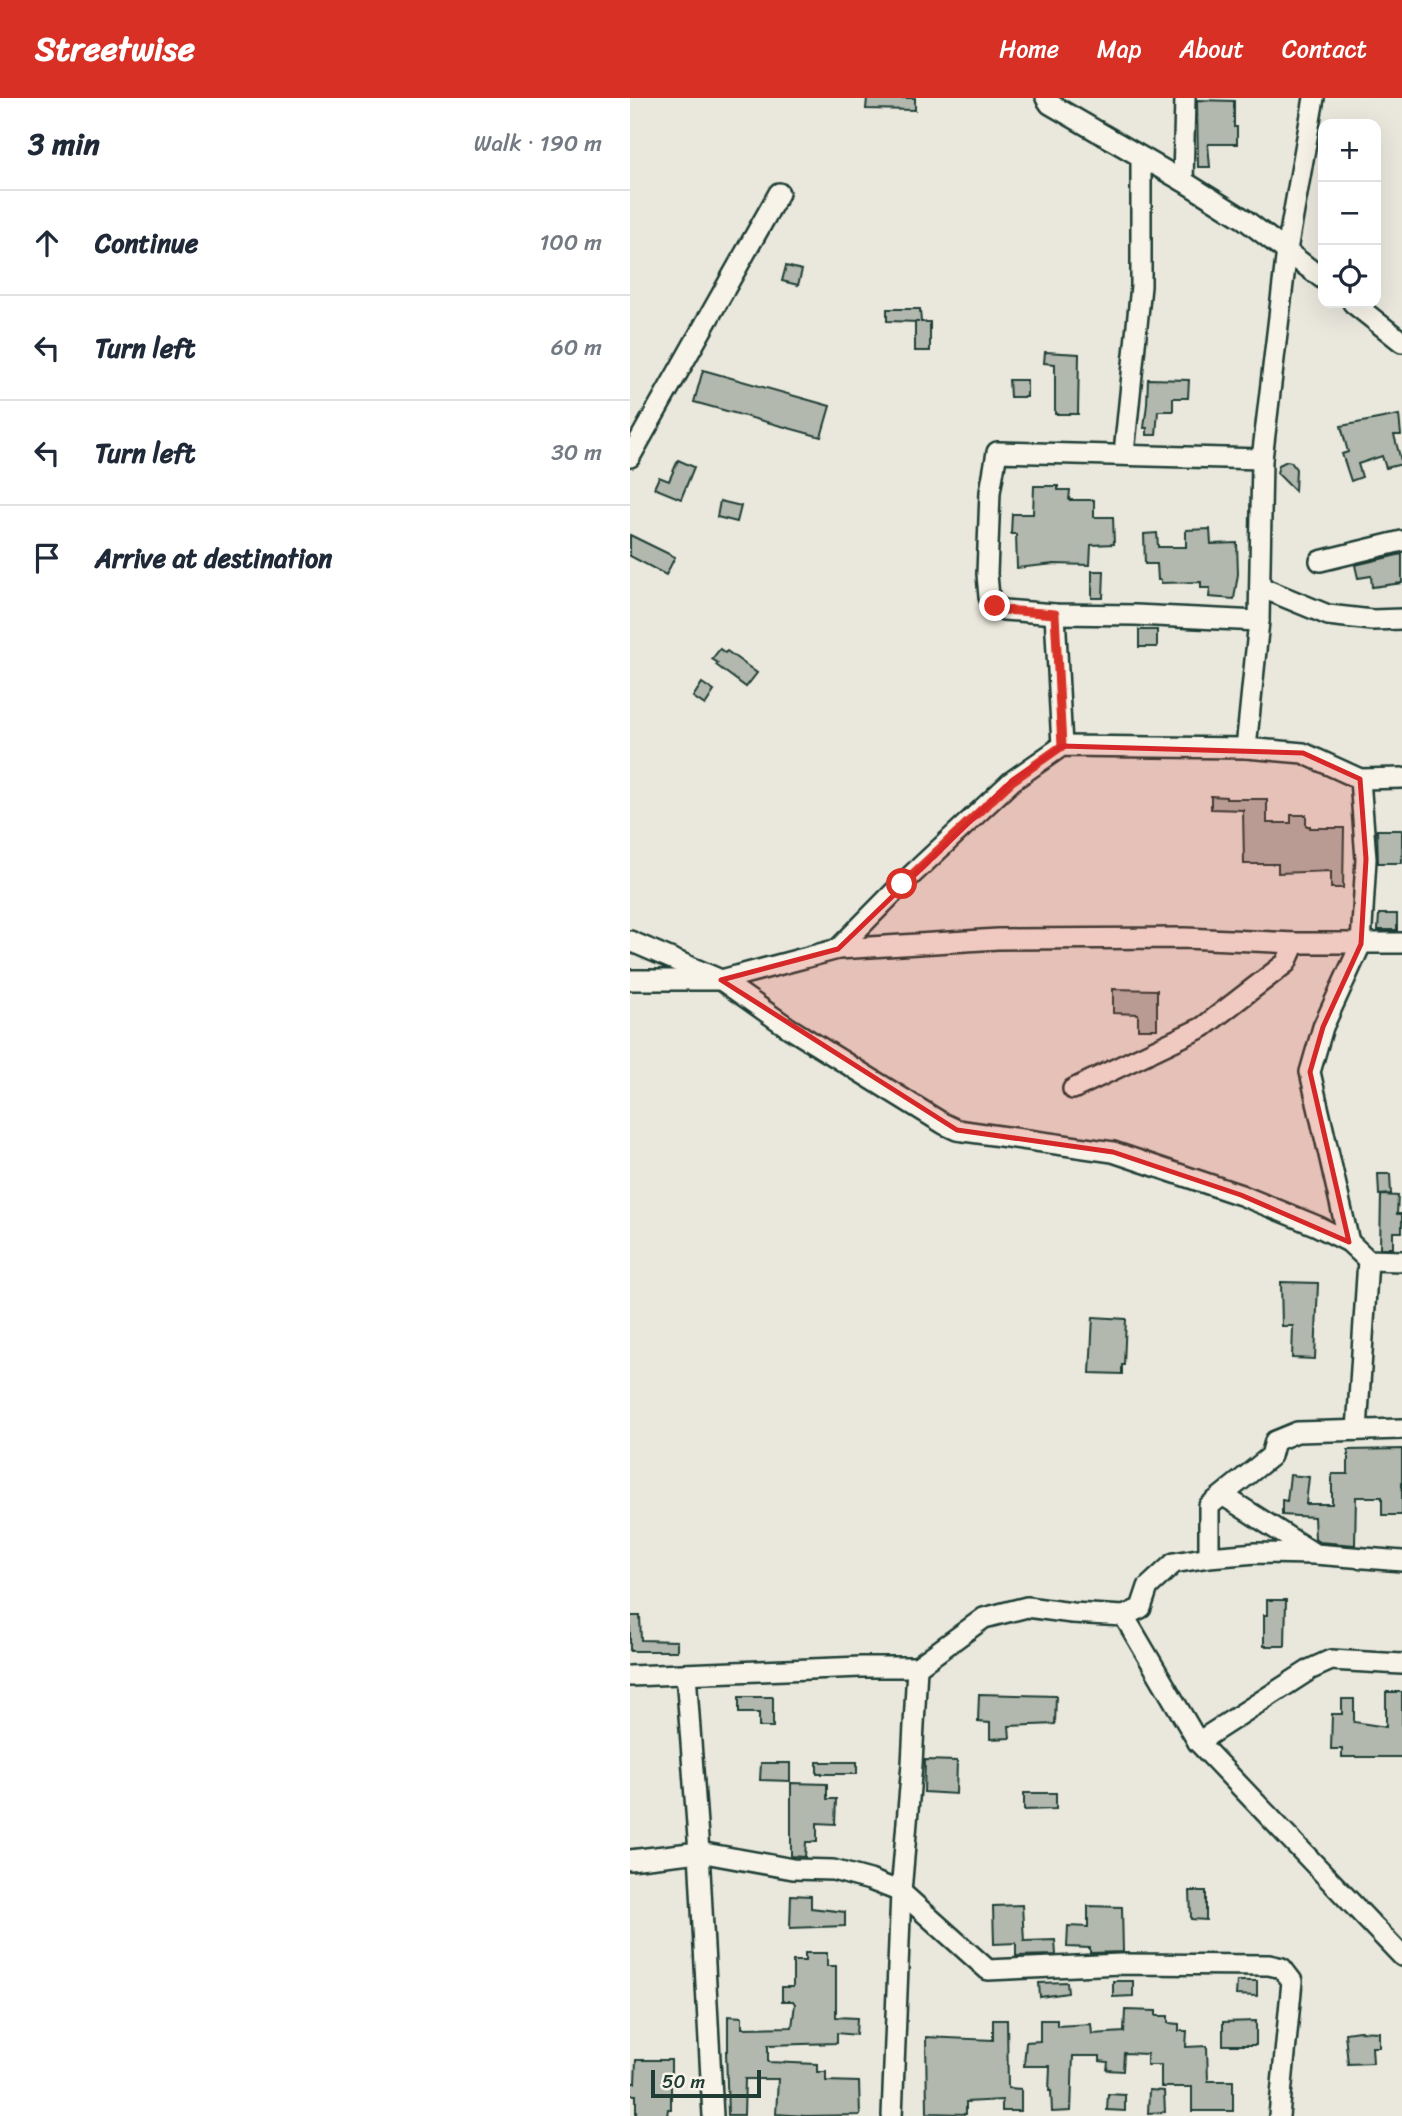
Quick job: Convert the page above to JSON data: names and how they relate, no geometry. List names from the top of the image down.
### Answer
{
  "scale_bar": "50 m",
  "page": {
    "header": "Streetwise",
    "nav": [
      "Home",
      "Map",
      "About",
      "Contact"
    ],
    "heading": ["3 min", "Walk · 190 m"],
    "map_buttons": ["+", "−"],
    "list": [
      ["Continue", "100 m"],
      ["Turn left", "60 m"],
      ["Turn left", "30 m"],
      "Arrive at destination"
    ],
    "scale": "50 m"
  }
}
